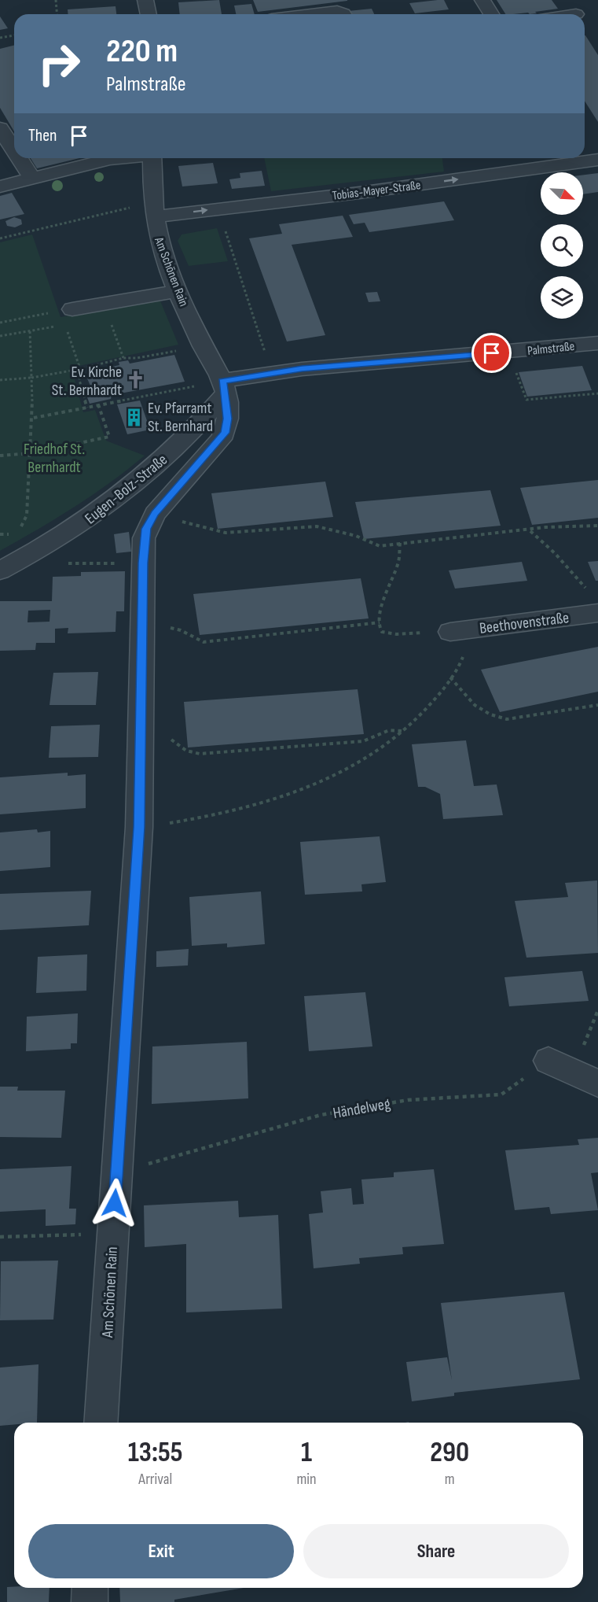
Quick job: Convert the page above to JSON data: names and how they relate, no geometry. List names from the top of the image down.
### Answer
{
  "streets": {
    "street": [
      "Tobias-Mayer-Straße",
      "Am Schönen Rain",
      "Palmstraße",
      "Eugen-Bolz-Straße",
      "Beethovenstraße"
    ],
    "path": ["Händelweg"]
  },
  "crossings": [
    ["Tobias-Mayer-Straße", "Am Schönen Rain"],
    ["Am Schönen Rain", "Palmstraße"],
    ["Am Schönen Rain", "Eugen-Bolz-Straße"],
    ["Am Schönen Rain", "Händelweg"],
    ["Palmstraße", "Eugen-Bolz-Straße"]
  ],
  "one_way": ["Tobias-Mayer-Straße"],
  "parks": ["Friedhof St. Bernhardt"],
  "places": {
    "church": ["Ev. Kirche St. Bernhardt"],
    "building": ["Ev. Pfarramt St. Bernhard"]
  },
  "north": "bottom right",
  "page": {
    "turn": ["220 m", "Palmstraße"],
    "then": "Then",
    "eta": [
      "13:55",
      "Arrival",
      "1",
      "min",
      "290",
      "m"
    ],
    "buttons": ["Exit", "Share"]
  }
}
